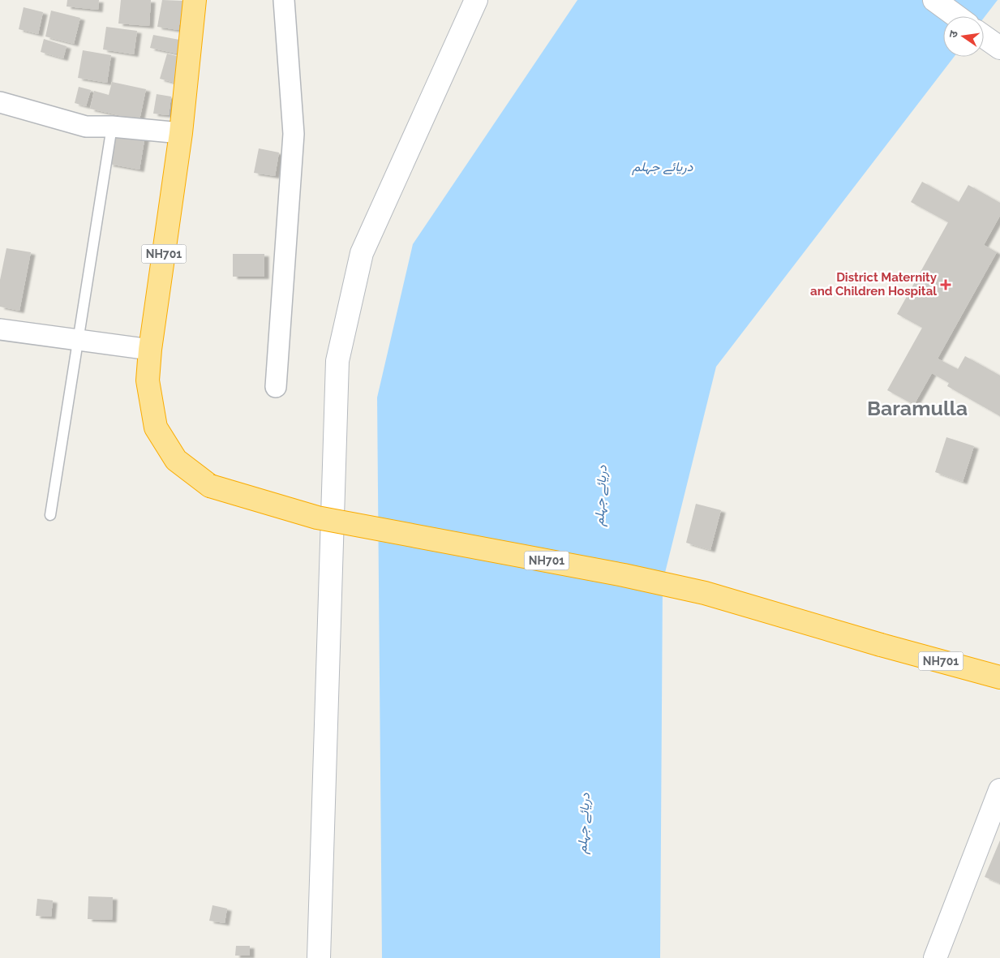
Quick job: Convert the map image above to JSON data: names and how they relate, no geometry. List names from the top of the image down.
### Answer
{
  "streets": {
    "highway": ["NH701"]
  },
  "districts": ["Baramulla"],
  "water": ["دریائے جہلم"],
  "places": {
    "health": ["District Maternity and Children Hospital"]
  },
  "north": "left"
}
